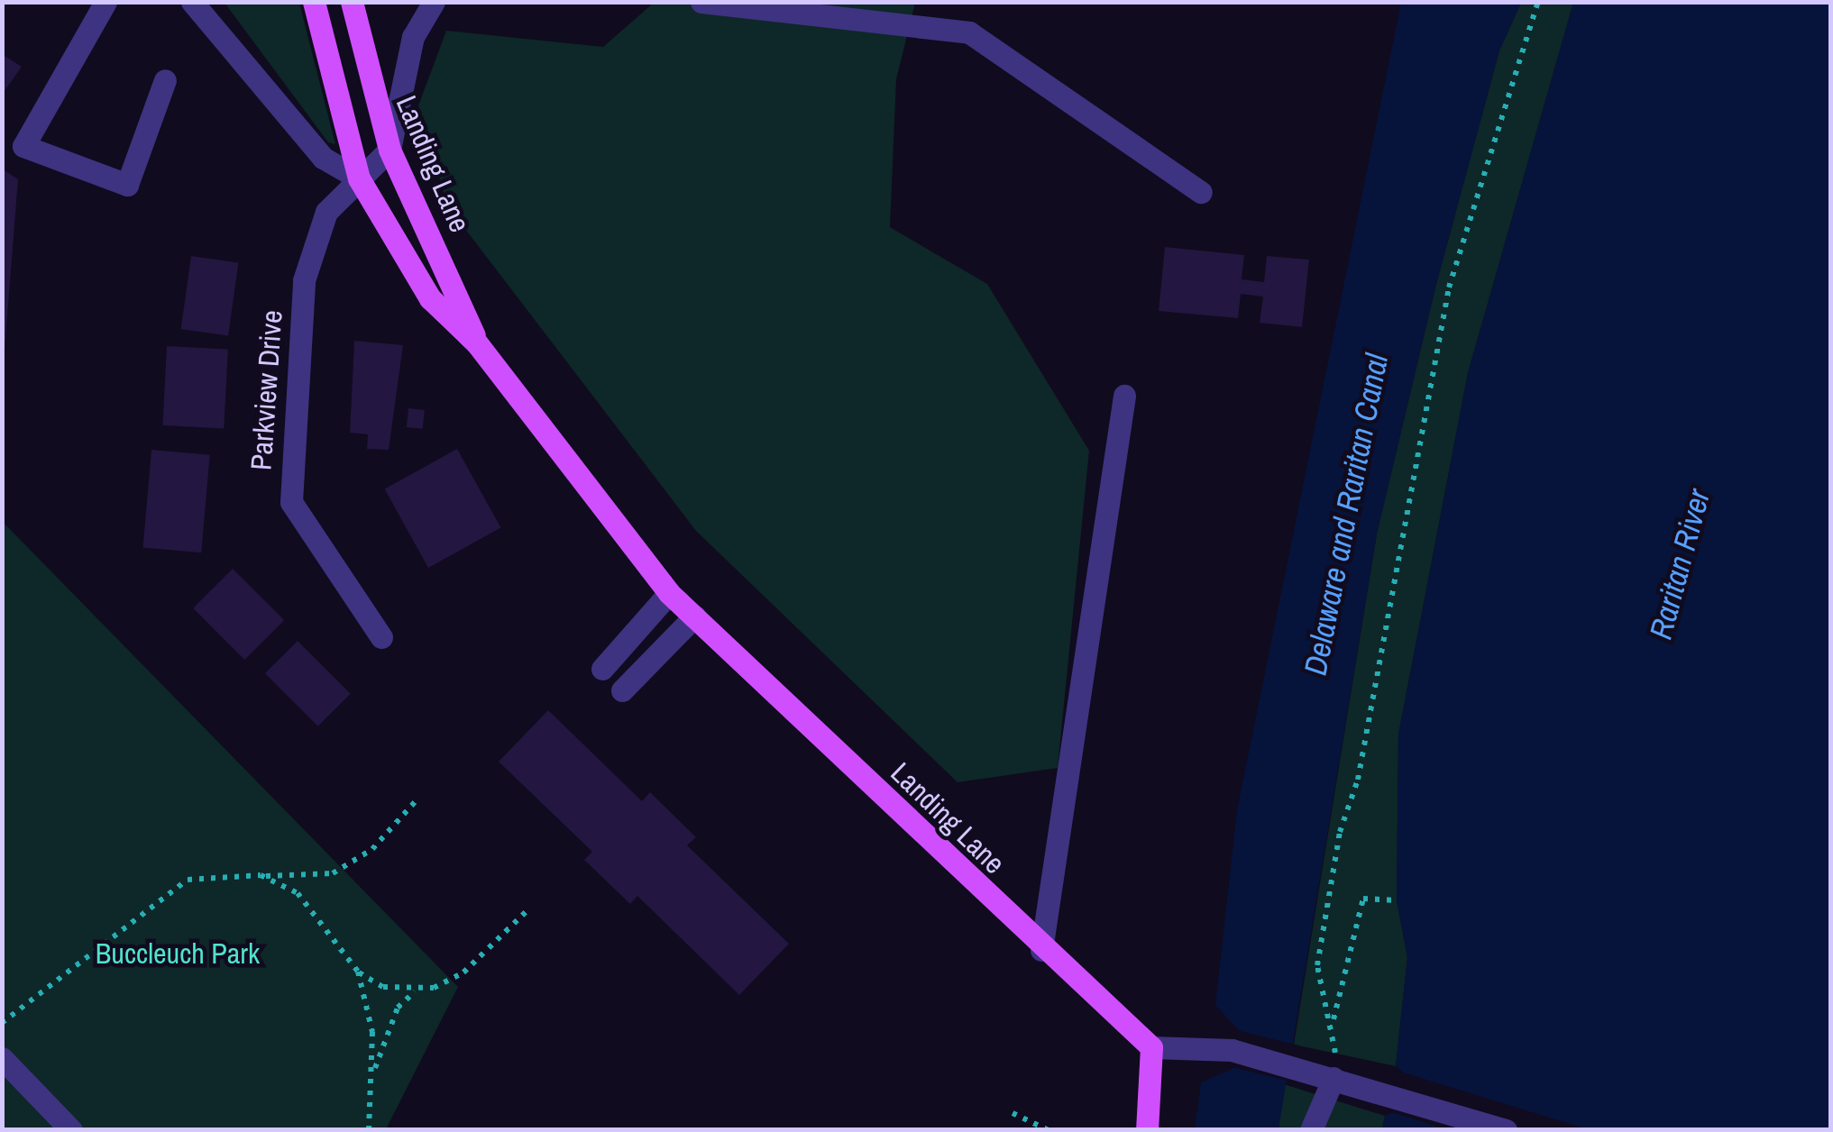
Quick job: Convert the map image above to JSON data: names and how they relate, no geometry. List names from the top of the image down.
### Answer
{
  "streets": {
    "main road": ["Landing Lane"],
    "street": ["Parkview Drive"]
  },
  "crossings": [
    ["Landing Lane", "Parkview Drive"]
  ],
  "water": ["Delaware and Raritan Canal", "Raritan River"],
  "parks": ["Buccleuch Park"]
}
